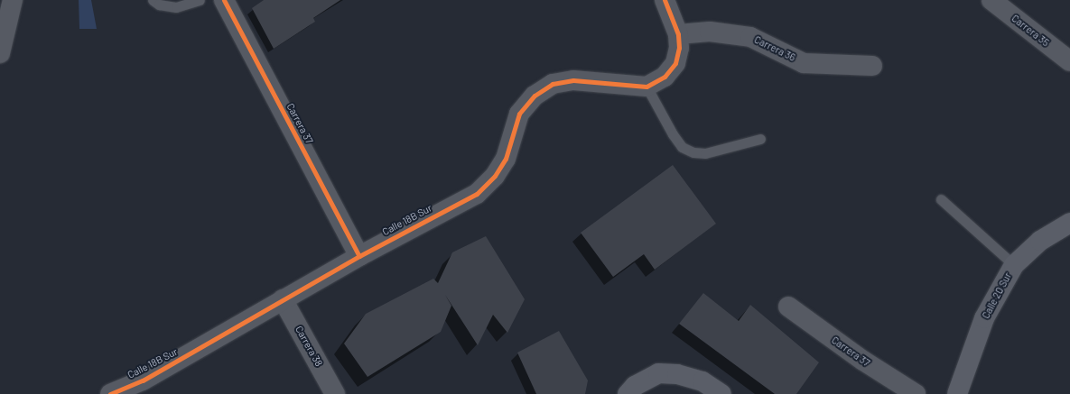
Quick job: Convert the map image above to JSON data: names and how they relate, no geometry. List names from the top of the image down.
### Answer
{
  "streets": {
    "street": [
      "Carrera 35",
      "Carrera 36",
      "Carrera 37",
      "Calle 18B Sur",
      "Calle 20 Sur",
      "Carrera 38"
    ]
  },
  "crossings": [
    ["Carrera 37", "Calle 18B Sur"],
    ["Calle 18B Sur", "Carrera 38"]
  ]
}
